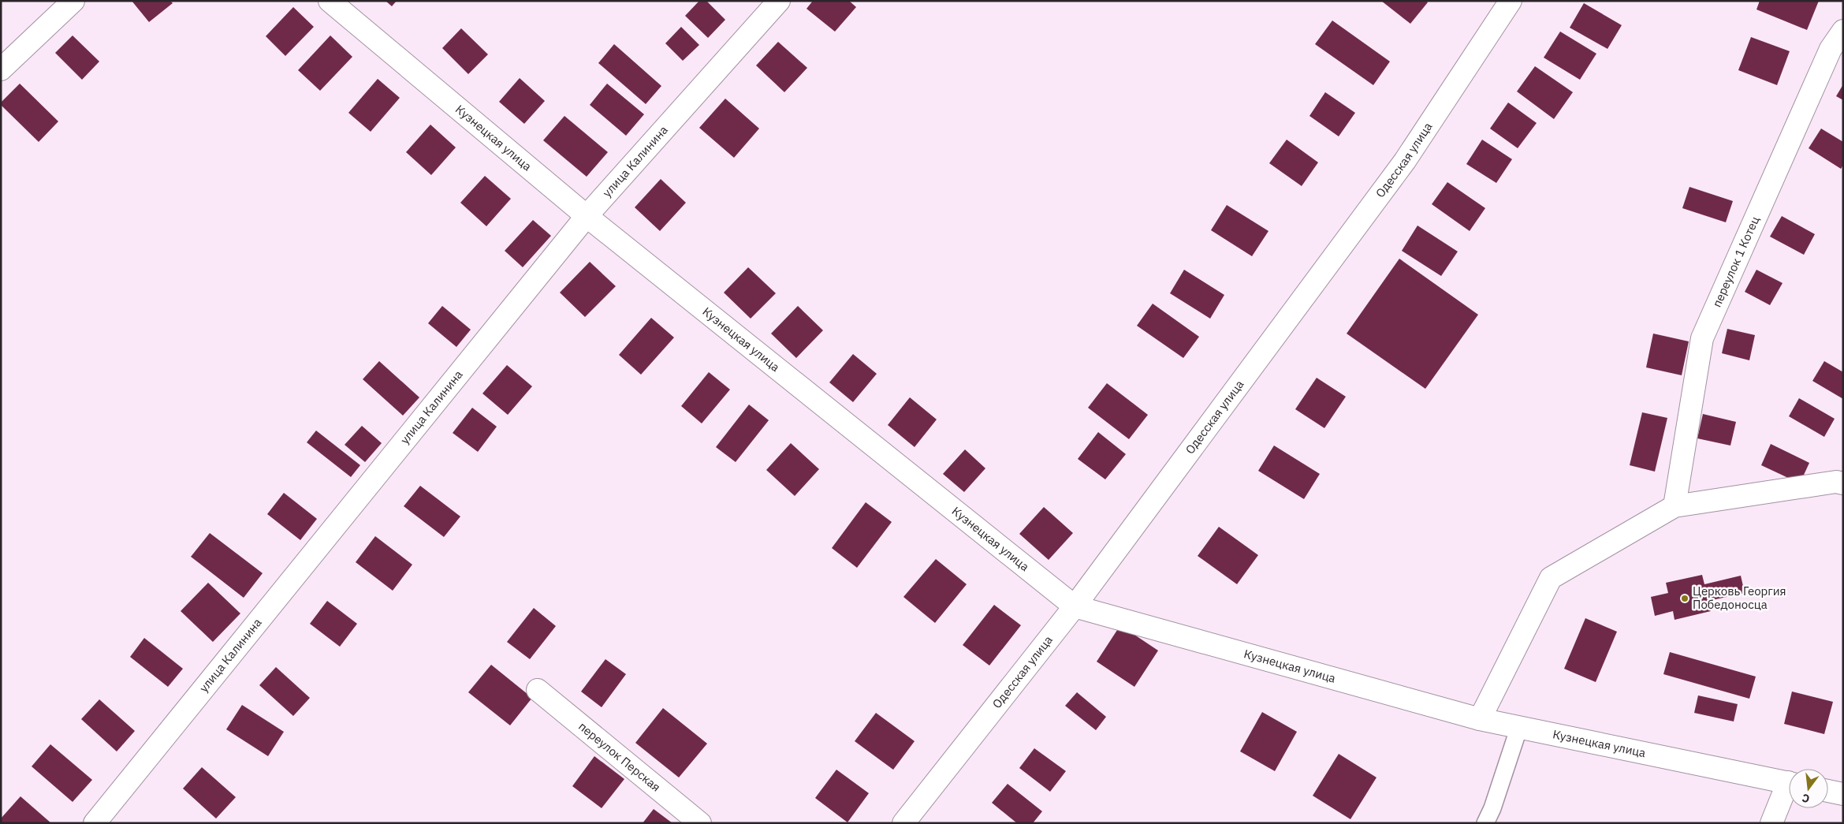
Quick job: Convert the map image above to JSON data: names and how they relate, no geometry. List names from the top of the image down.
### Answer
{
  "streets": {
    "street": [
      "Кузнецкая улица",
      "Одесская улица",
      "улица Калинина",
      "переулок 1 Котец",
      "переулок Перская"
    ]
  },
  "crossings": [
    ["Кузнецкая улица", "Одесская улица"],
    ["Кузнецкая улица", "улица Калинина"]
  ],
  "places": ["Церковь Георгия Победоносца"],
  "north": "bottom"
}
